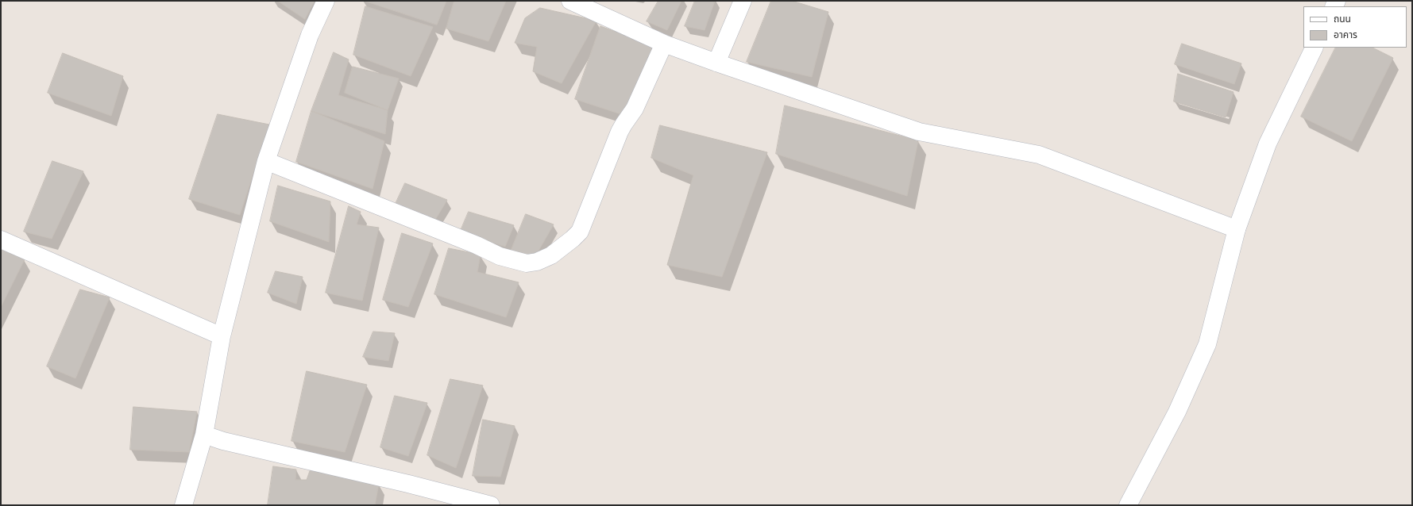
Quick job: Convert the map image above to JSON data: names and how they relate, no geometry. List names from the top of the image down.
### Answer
{
  "legend": ["ถนน", "อาคาร"]
}
